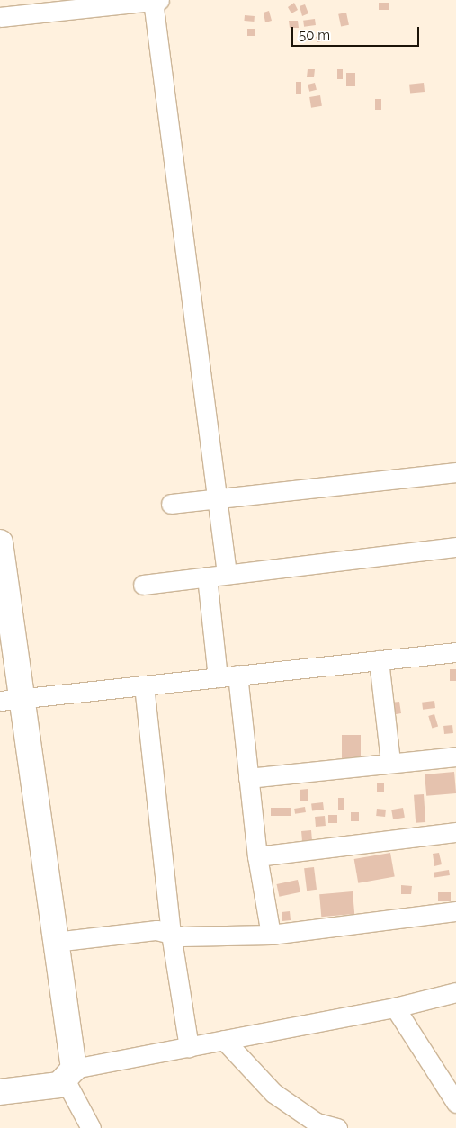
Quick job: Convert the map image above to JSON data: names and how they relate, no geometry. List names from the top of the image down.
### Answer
{
  "scale_bar": "50 m"
}
